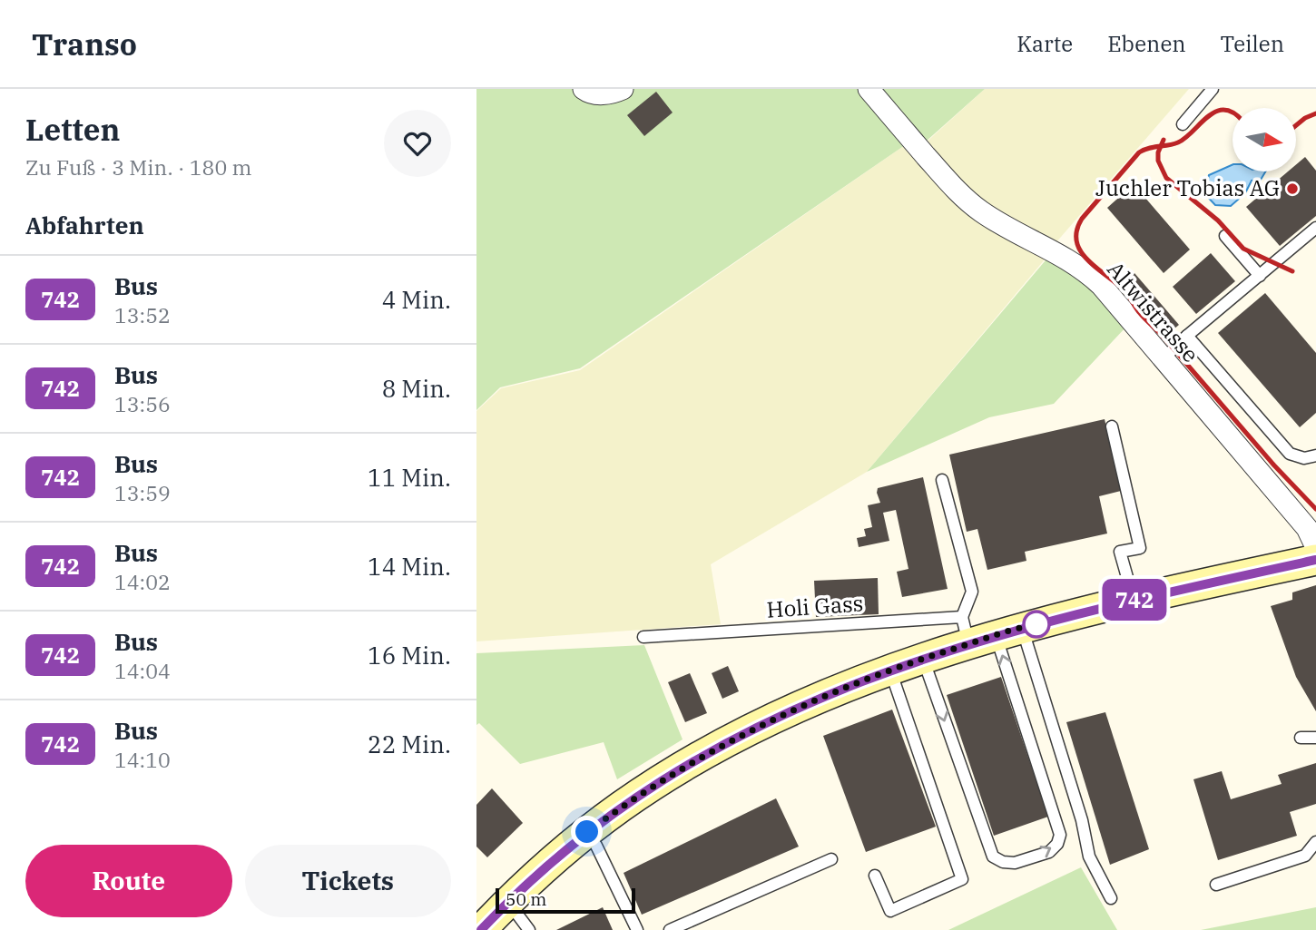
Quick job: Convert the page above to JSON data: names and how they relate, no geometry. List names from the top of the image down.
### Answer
{
  "streets": {
    "street": ["Altwistrasse"],
    "lane": ["Holi Gass"]
  },
  "places": ["Juchler Tobias AG"],
  "lines": ["bus line 742"],
  "scale_bar": "50 m",
  "north": "right",
  "page": {
    "header": "Transo",
    "nav": ["Karte", "Ebenen", "Teilen"],
    "heading": [
      ["Letten", "Zu Fuß · 3 Min. · 180 m"],
      "Abfahrten"
    ],
    "on_map": "742",
    "list": [
      {
        "mark": "742",
        "name": "Bus",
        "note": "13:52",
        "value": "4 Min."
      },
      {
        "mark": "742",
        "name": "Bus",
        "note": "13:56",
        "value": "8 Min."
      },
      {
        "mark": "742",
        "name": "Bus",
        "note": "13:59",
        "value": "11 Min."
      },
      {
        "mark": "742",
        "name": "Bus",
        "note": "14:02",
        "value": "14 Min."
      },
      {
        "mark": "742",
        "name": "Bus",
        "note": "14:04",
        "value": "16 Min."
      },
      {
        "mark": "742",
        "name": "Bus",
        "note": "14:10",
        "value": "22 Min."
      }
    ],
    "buttons": ["Route", "Tickets"],
    "scale": "50 m"
  }
}
